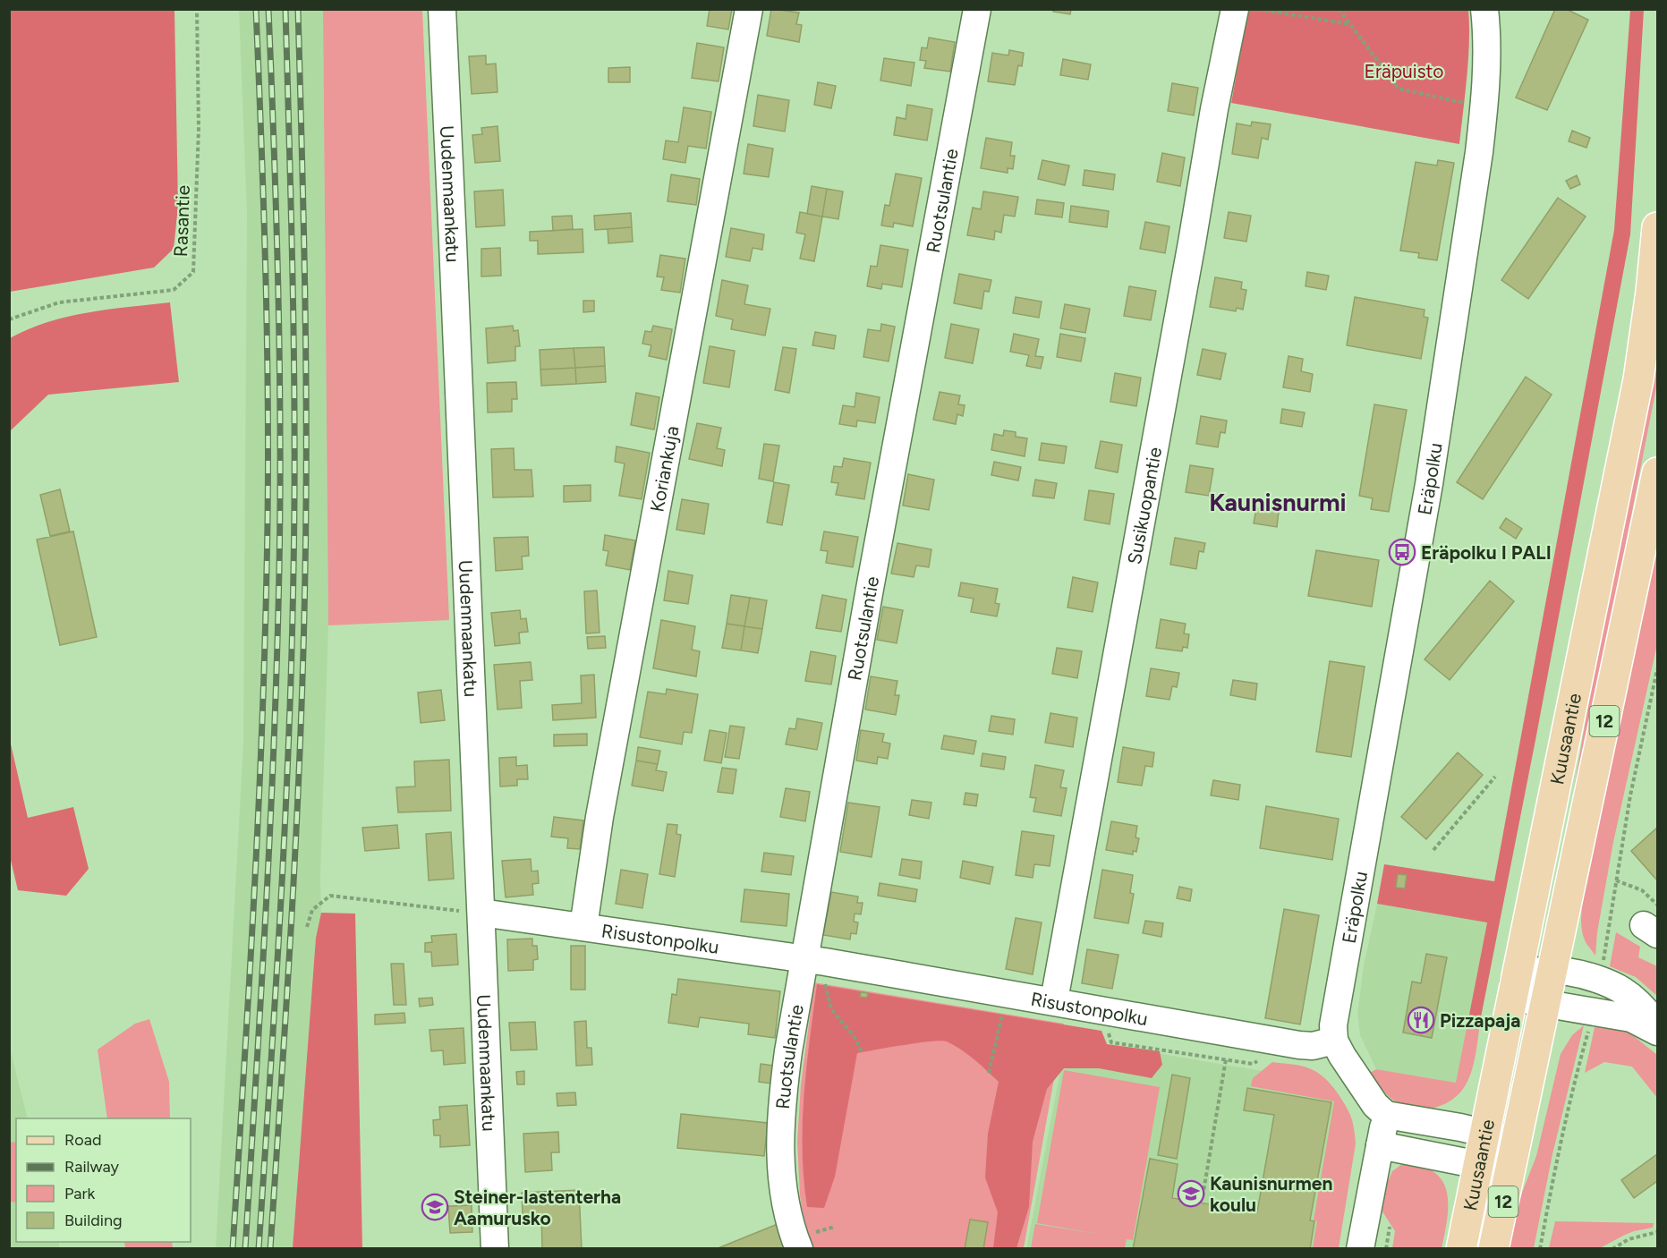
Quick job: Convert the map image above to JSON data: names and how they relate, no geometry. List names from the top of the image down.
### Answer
{
  "streets": {
    "main road": ["12", "Kuusaantie"],
    "street": [
      "Uudenmaankatu",
      "Ruotsulantie",
      "Koriankuja",
      "Eräpolku",
      "Susikuopantie",
      "Risustonpolku"
    ],
    "path": ["Rasantie"]
  },
  "crossings": [
    ["Uudenmaankatu", "Risustonpolku"],
    ["Ruotsulantie", "Risustonpolku"],
    ["Koriankuja", "Risustonpolku"],
    ["Eräpolku", "Risustonpolku"],
    ["Susikuopantie", "Risustonpolku"]
  ],
  "districts": ["Kaunisnurmi"],
  "parks": ["Eräpuisto"],
  "places": {
    "bus stop": ["Eräpolku I PALI"],
    "restaurant": ["Pizzapaja"],
    "school or university": ["Kaunisnurmen koulu", "Steiner-lastenterha Aamurusko"]
  },
  "legend": [
    "Road",
    "Railway",
    "Park",
    "Building"
  ]
}
